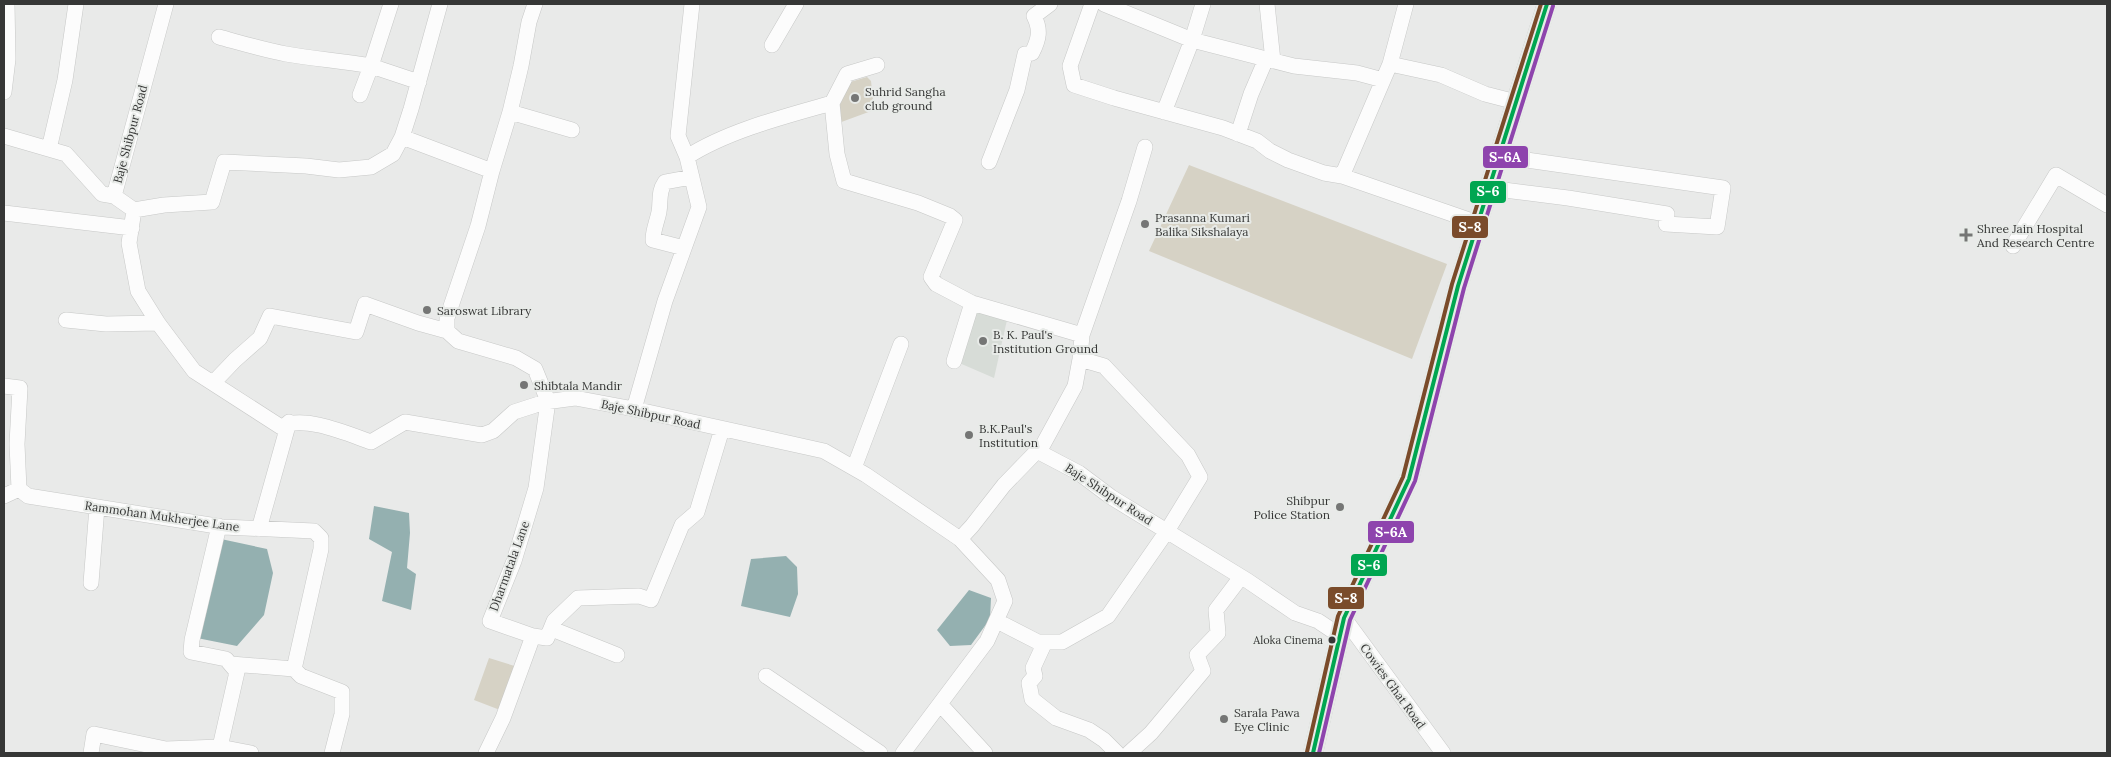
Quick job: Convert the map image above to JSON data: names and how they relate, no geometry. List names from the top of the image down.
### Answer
{
  "streets": {
    "street": [
      "Baje Shibpur Road",
      "Rammohan Mukherjee Lane",
      "Dharmatala Lane",
      "Cowies Ghat Road"
    ]
  },
  "crossings": [
    ["Baje Shibpur Road", "Dharmatala Lane"],
    ["Baje Shibpur Road", "Cowies Ghat Road"]
  ],
  "places": {
    "other": [
      "Suhrid Sangha club ground",
      "Prasanna Kumari Balika Sikshalaya",
      "Saroswat Library",
      "B. K. Paul's Institution Ground",
      "Shibtala Mandir",
      "B.K.Paul's Institution",
      "Shibpur Police Station",
      "Aloka Cinema",
      "Sarala Pawa Eye Clinic"
    ],
    "health": ["Shree Jain Hospital And Research Centre"]
  },
  "lines": ["transit line S-6", "transit line S-8", "transit line S-6A"]
}
